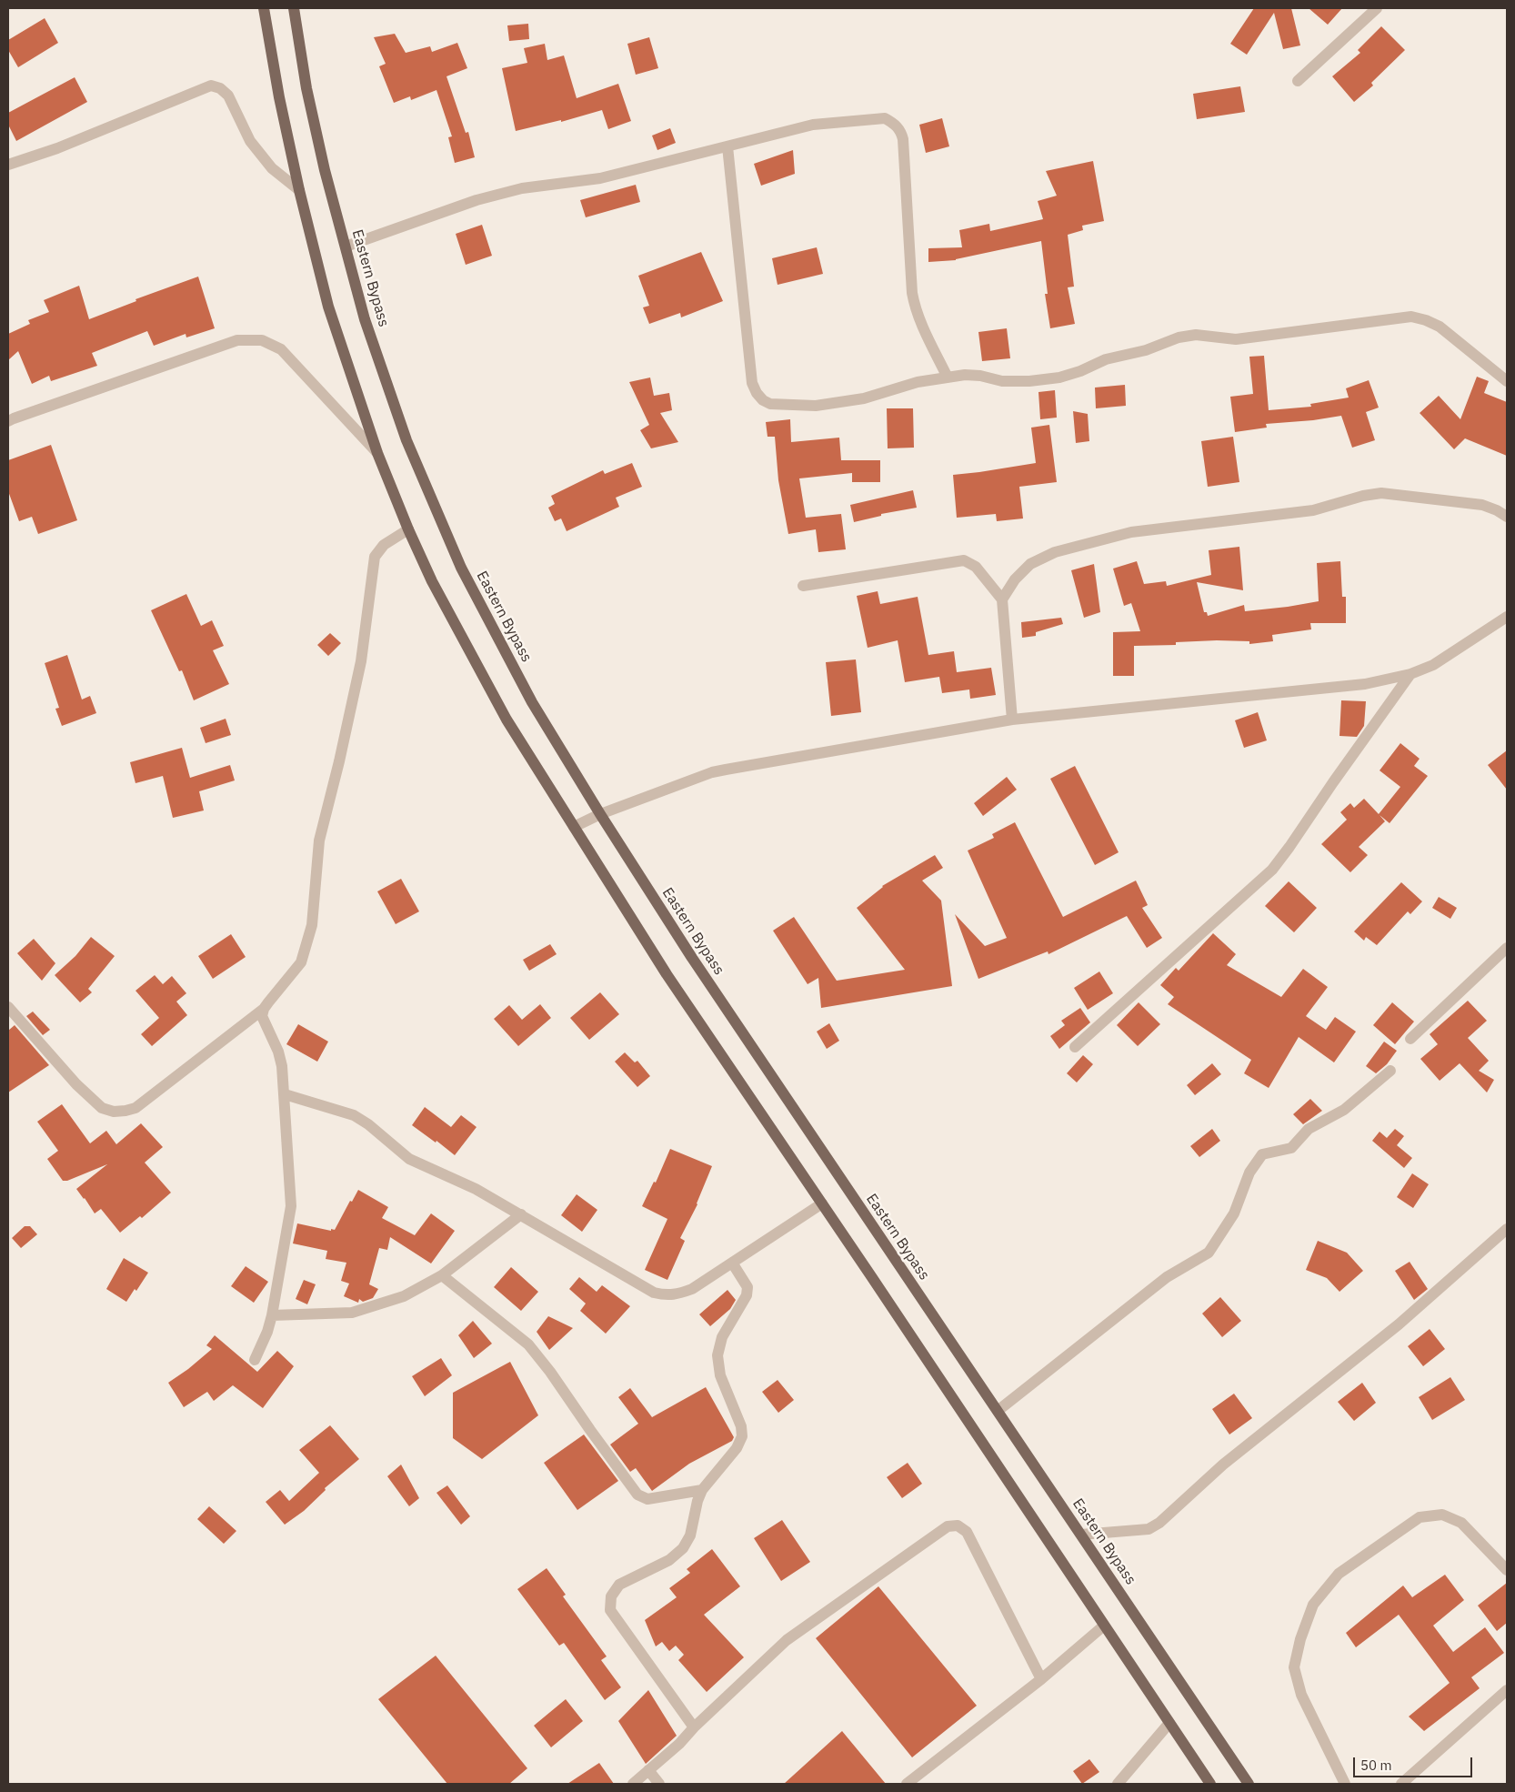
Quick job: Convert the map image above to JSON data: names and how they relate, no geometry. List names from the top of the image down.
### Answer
{
  "streets": {
    "main road": ["Eastern Bypass"]
  },
  "scale_bar": "50 m"
}
